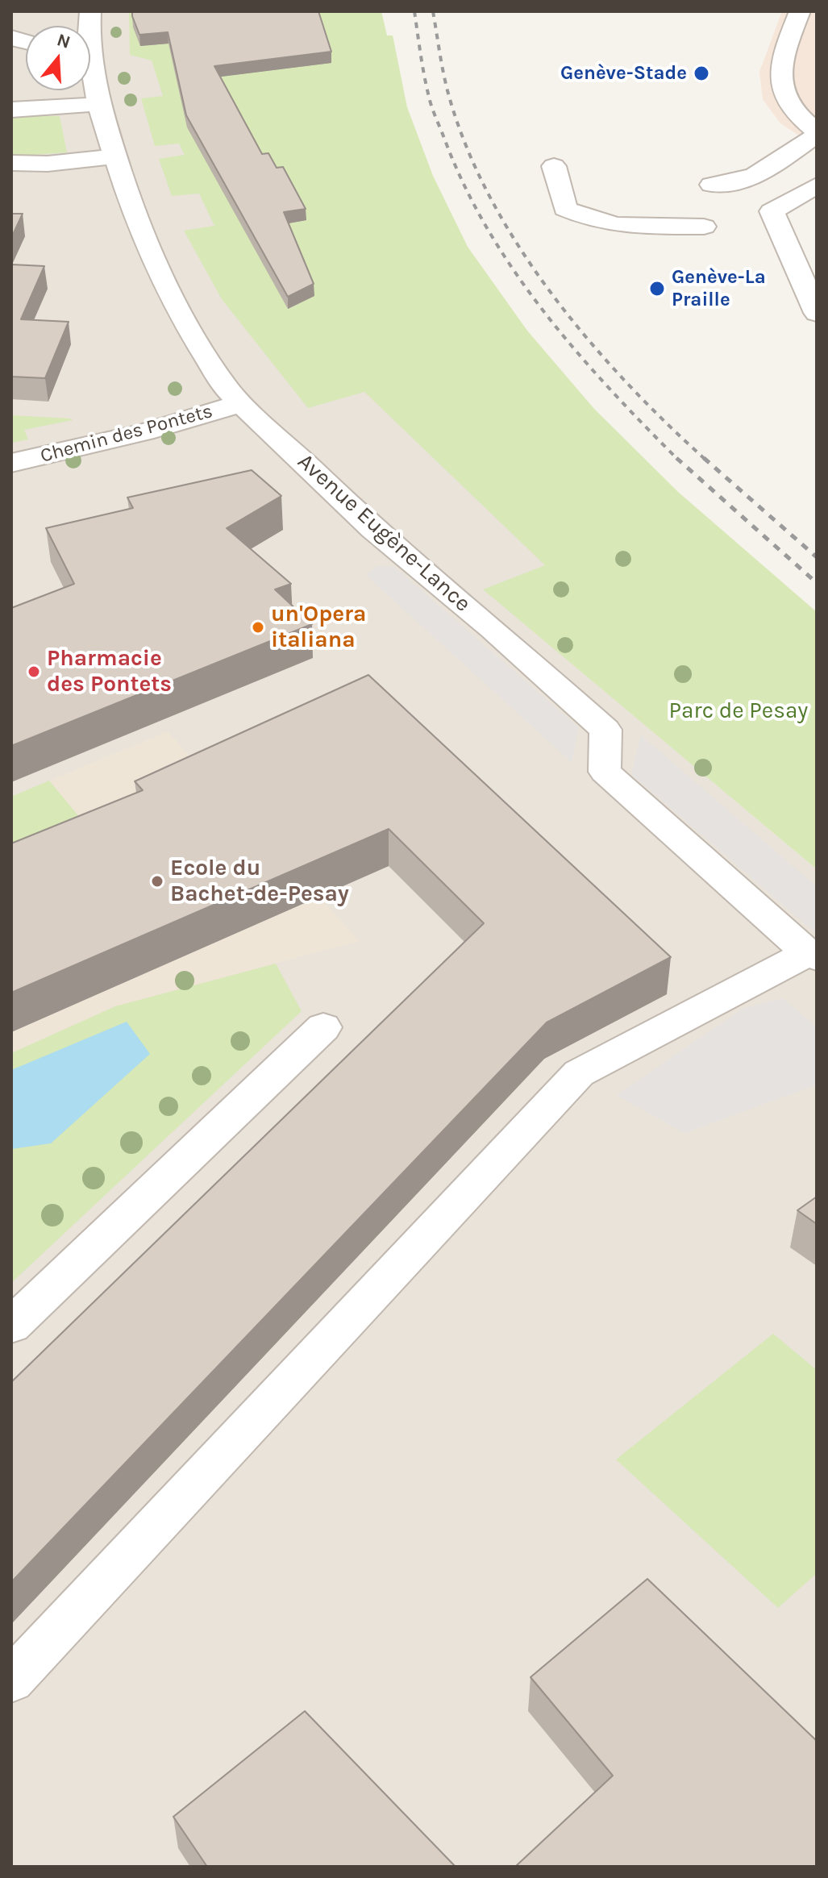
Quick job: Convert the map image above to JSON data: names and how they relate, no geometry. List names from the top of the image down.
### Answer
{
  "streets": {
    "street": ["Chemin des Pontets", "Avenue Eugène-Lance"]
  },
  "crossings": [
    ["Chemin des Pontets", "Avenue Eugène-Lance"]
  ],
  "parks": ["Parc de Pesay"],
  "places": [
    "Genève-Stade",
    "Genève-La Praille",
    "un'Opera italiana",
    "Pharmacie des Pontets",
    "Ecole du Bachet-de-Pesay"
  ],
  "north": "top"
}
